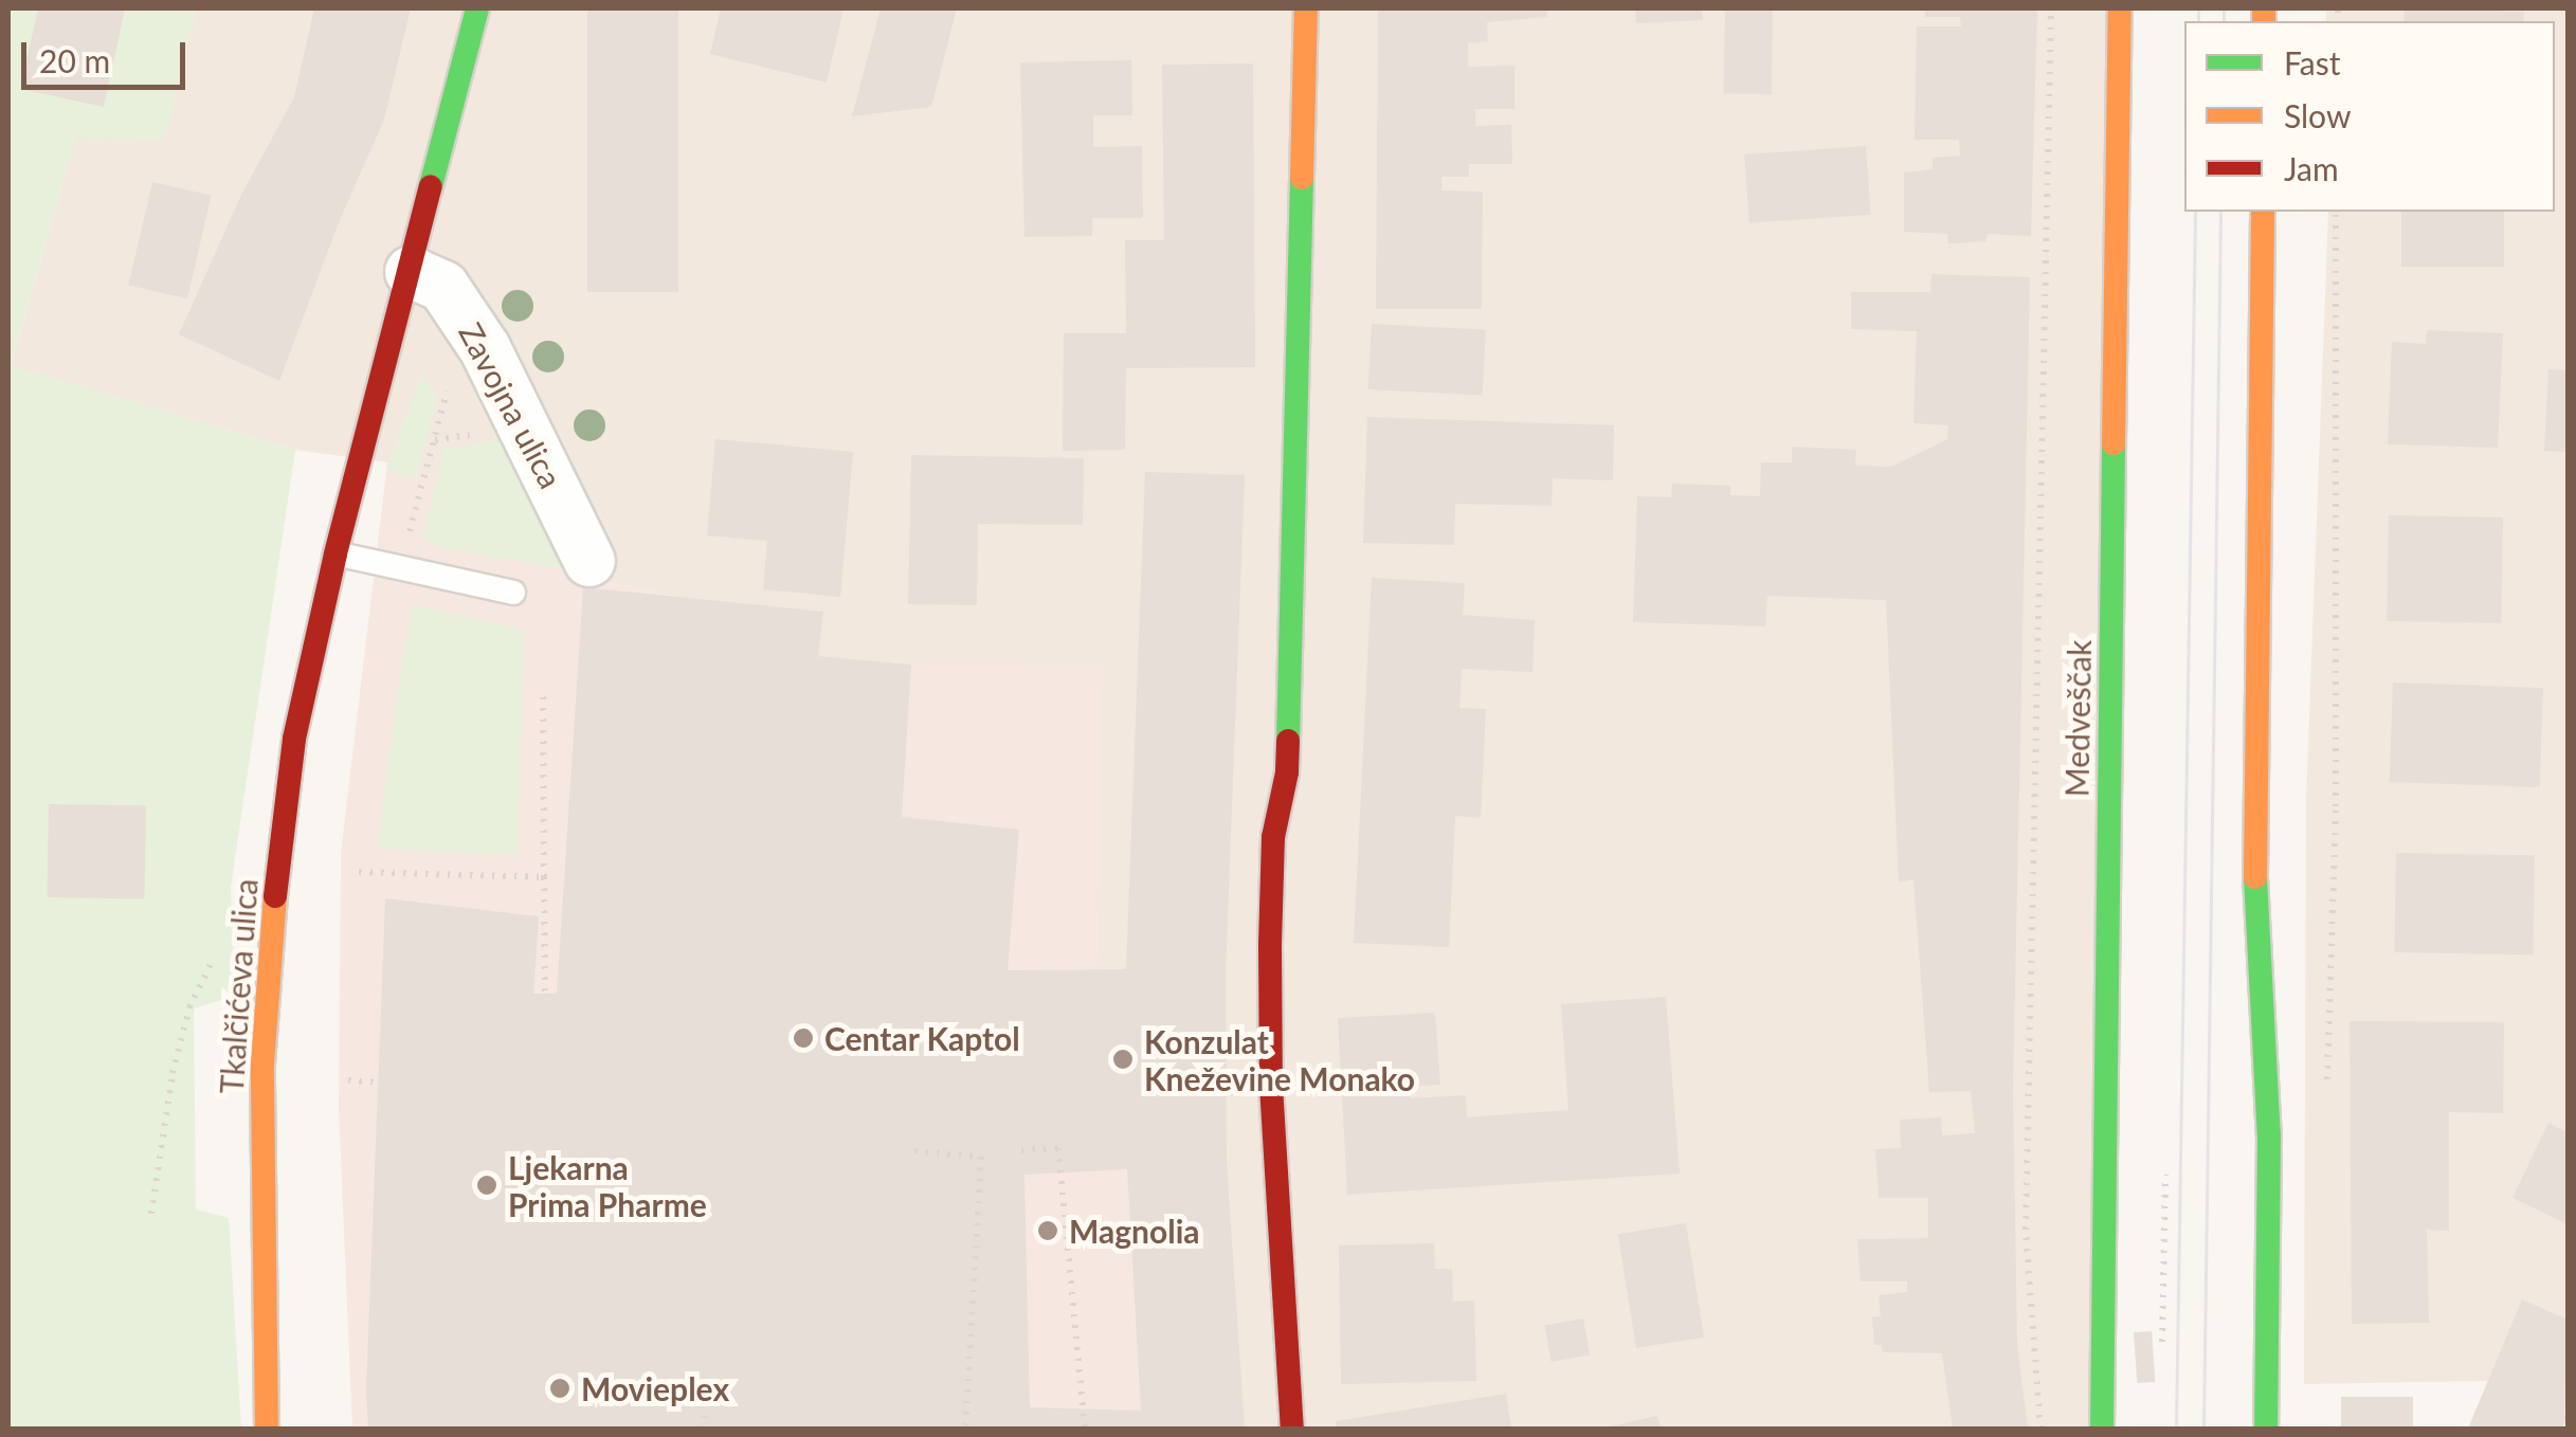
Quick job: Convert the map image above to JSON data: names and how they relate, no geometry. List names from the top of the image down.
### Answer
{
  "streets": {
    "street": ["Zavojna ulica", "Medveščak", "Tkalčićeva ulica"]
  },
  "crossings": [
    ["Zavojna ulica", "Tkalčićeva ulica"]
  ],
  "places": [
    "Centar Kaptol",
    "Konzulat Kneževine Monako",
    "Ljekarna Prima Pharme",
    "Magnolia",
    "Movieplex"
  ],
  "legend": ["Fast", "Slow", "Jam"],
  "scale_bar": "20 m"
}
